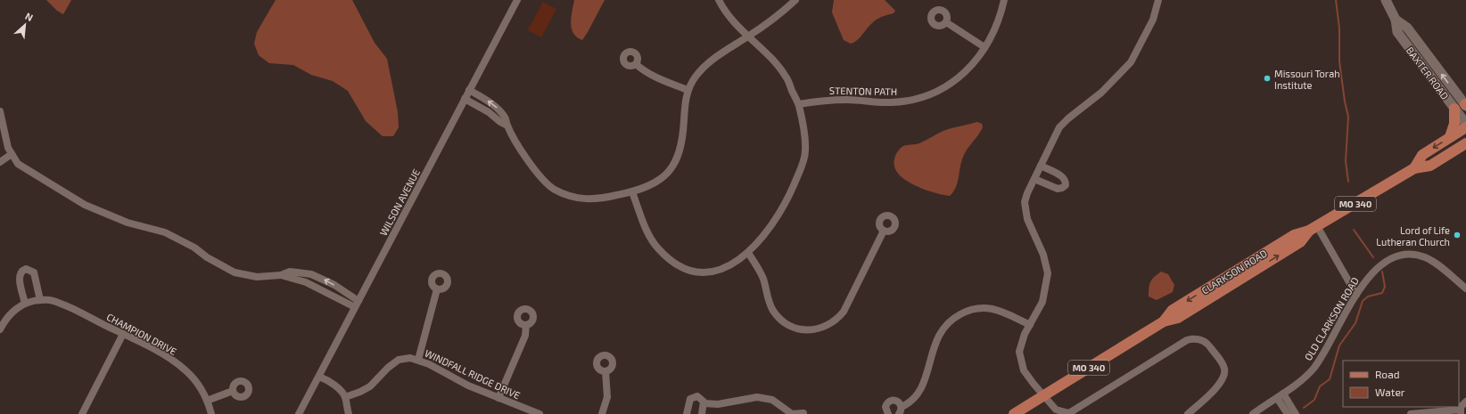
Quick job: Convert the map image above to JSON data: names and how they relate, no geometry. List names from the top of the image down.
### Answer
{
  "streets": {
    "main road": ["BAXTER ROAD", "MO 340", "CLARKSON ROAD"],
    "street": [
      "STENTON PATH",
      "WILSON AVENUE",
      "OLD CLARKSON ROAD",
      "CHAMPION DRIVE",
      "WINDFALL RIDGE DRIVE"
    ]
  },
  "places": ["Missouri Torah Institute", "Lord of Life Lutheran Church"],
  "legend": ["Road", "Water"],
  "north": "top right"
}
